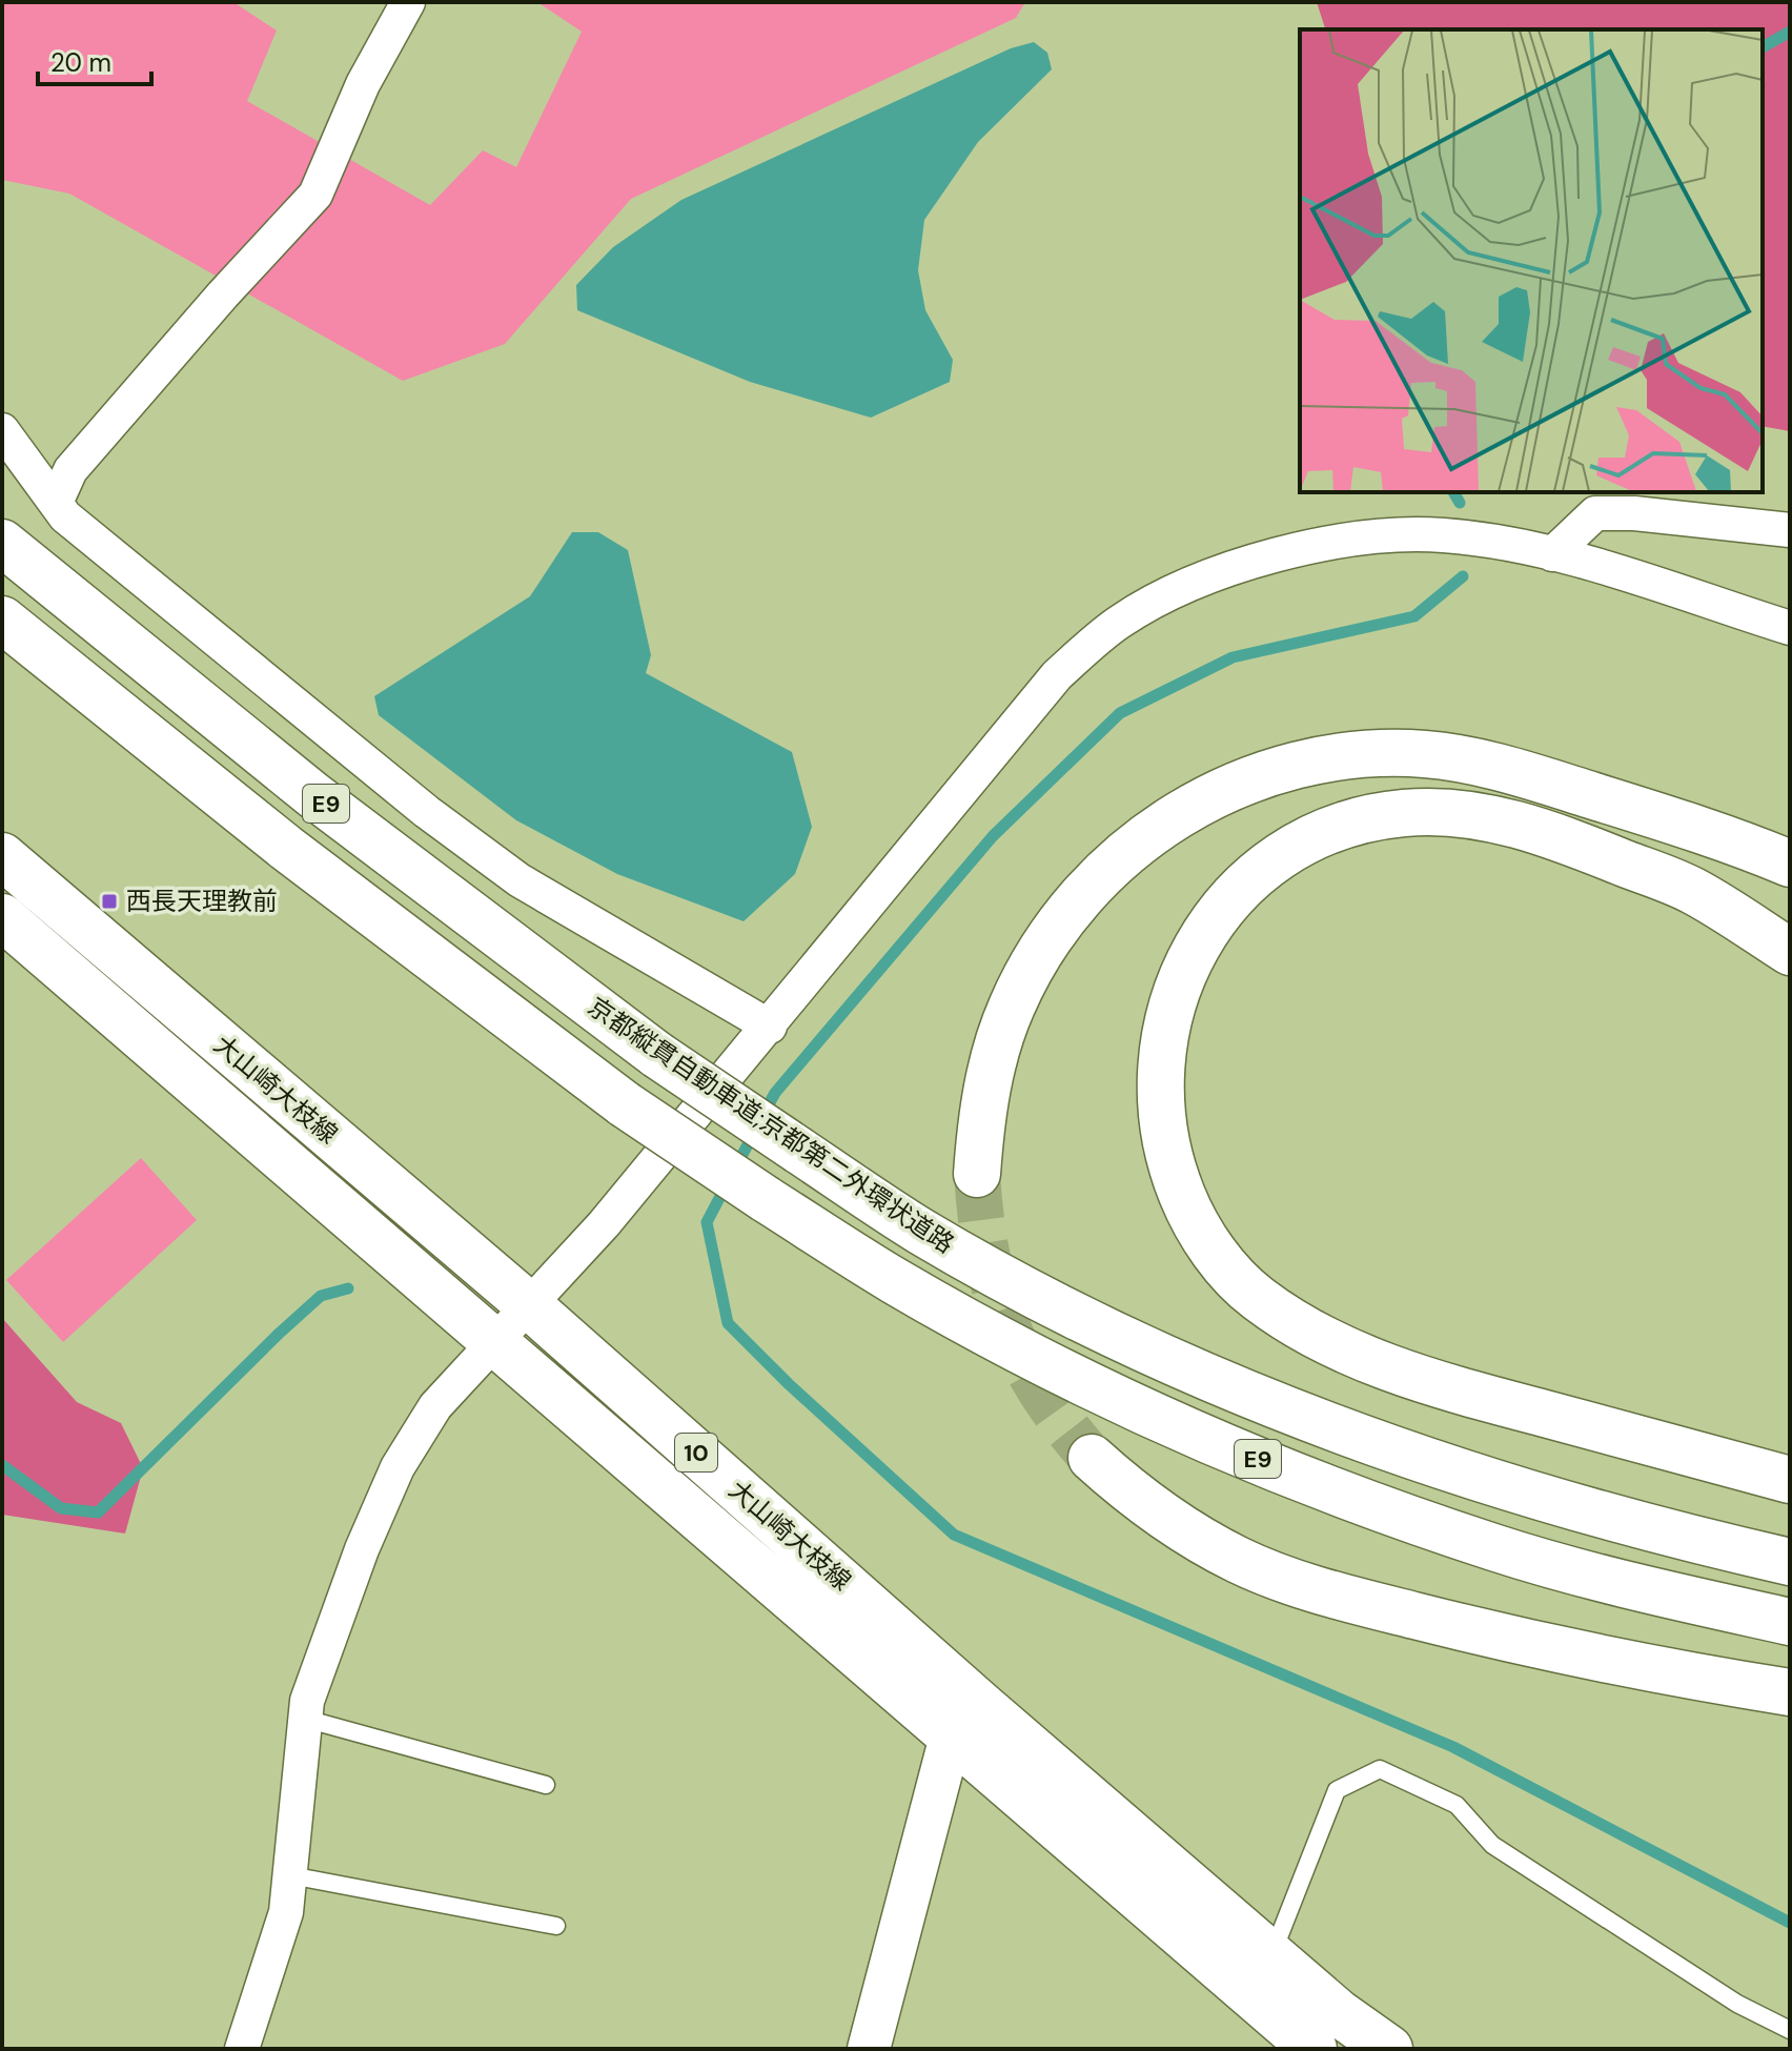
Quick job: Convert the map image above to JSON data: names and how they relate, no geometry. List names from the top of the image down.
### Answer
{
  "streets": {
    "main road": [
      "E9",
      "大山崎大枝線",
      "京都縦貫自動車道;京都第二外環状道路",
      "10"
    ]
  },
  "places": {
    "transit": ["西長天理教前"]
  },
  "scale_bar": "20 m"
}
